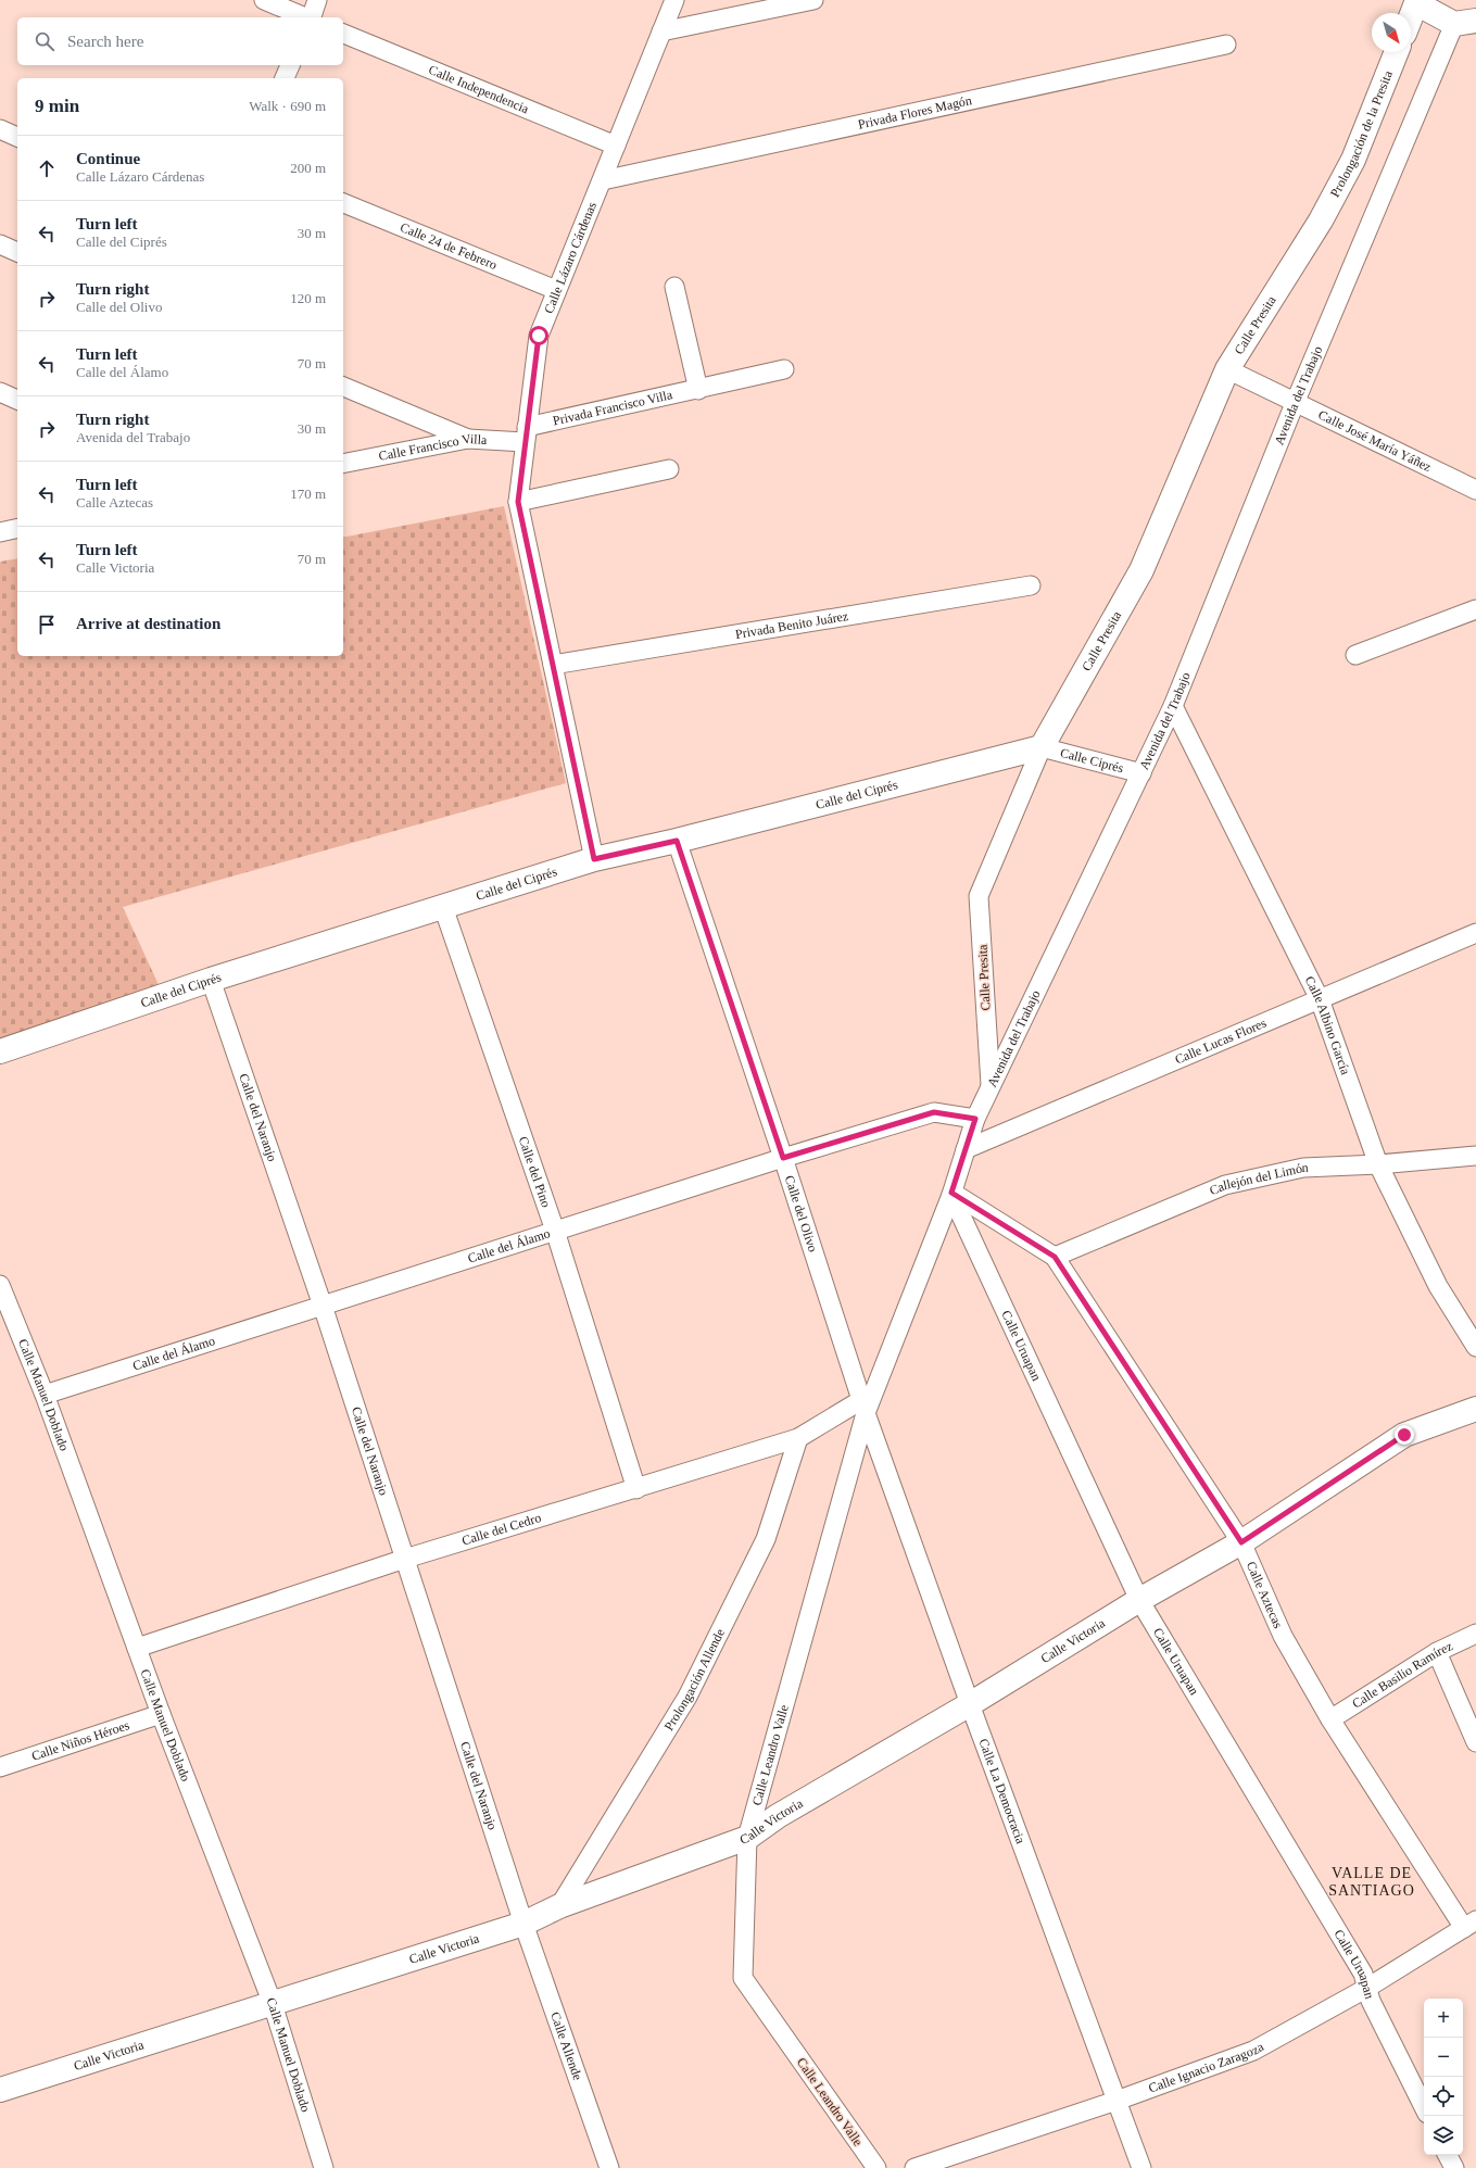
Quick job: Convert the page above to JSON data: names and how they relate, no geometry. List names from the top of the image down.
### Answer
{
  "streets": {
    "street": [
      "Calle Independencia",
      "Privada Flores Magón",
      "Prolongación de la Presita",
      "Calle 24 de Febrero",
      "Calle Lázaro Cárdenas",
      "Calle Presita",
      "Avenida del Trabajo",
      "Privada Francisco Villa",
      "Calle José María Yáñez",
      "Calle Francisco Villa",
      "Privada Benito Juárez",
      "Calle Ciprés",
      "Calle del Ciprés",
      "Calle Albino García",
      "Calle Lucas Flores",
      "Calle del Naranjo",
      "Calle del Pino",
      "Callejón del Limón",
      "Calle del Olivo",
      "Calle del Álamo",
      "Calle Uruapan",
      "Calle Manuel Doblado",
      "Calle del Cedro",
      "Calle Aztecas",
      "Calle Victoria",
      "Calle Basilio Ramírez",
      "Prolongación Allende",
      "Calle Niños Héroes",
      "Calle Leandro Valle",
      "Calle La Democracia",
      "Calle Allende",
      "Calle Ignacio Zaragoza"
    ]
  },
  "crossings": [
    ["Calle Independencia", "Calle Lázaro Cárdenas"],
    ["Privada Flores Magón", "Calle Lázaro Cárdenas"],
    ["Prolongación de la Presita", "Calle Presita"],
    ["Calle 24 de Febrero", "Calle Lázaro Cárdenas"],
    ["Calle Lázaro Cárdenas", "Privada Francisco Villa"],
    ["Calle Lázaro Cárdenas", "Calle Francisco Villa"],
    ["Calle Lázaro Cárdenas", "Privada Benito Juárez"],
    ["Calle Lázaro Cárdenas", "Calle del Ciprés"],
    ["Calle Presita", "Avenida del Trabajo"],
    ["Calle Presita", "Calle José María Yáñez"],
    ["Calle Presita", "Calle Ciprés"],
    ["Calle Presita", "Calle del Ciprés"],
    ["Avenida del Trabajo", "Calle José María Yáñez"],
    ["Avenida del Trabajo", "Calle Ciprés"],
    ["Avenida del Trabajo", "Calle Albino García"],
    ["Avenida del Trabajo", "Calle Lucas Flores"],
    ["Avenida del Trabajo", "Calle del Olivo"],
    ["Avenida del Trabajo", "Calle del Álamo"],
    ["Avenida del Trabajo", "Calle Uruapan"],
    ["Avenida del Trabajo", "Calle del Cedro"],
    ["Avenida del Trabajo", "Calle Aztecas"],
    ["Avenida del Trabajo", "Calle Leandro Valle"],
    ["Avenida del Trabajo", "Calle La Democracia"],
    ["Privada Francisco Villa", "Calle Francisco Villa"],
    ["Calle Ciprés", "Calle del Ciprés"],
    ["Calle del Ciprés", "Calle del Naranjo"],
    ["Calle del Ciprés", "Calle del Pino"],
    ["Calle del Ciprés", "Calle del Olivo"],
    ["Calle Albino García", "Calle Lucas Flores"],
    ["Calle Albino García", "Callejón del Limón"],
    ["Calle del Naranjo", "Calle del Álamo"],
    ["Calle del Naranjo", "Calle del Cedro"],
    ["Calle del Naranjo", "Calle Victoria"],
    ["Calle del Naranjo", "Calle Allende"],
    ["Calle del Pino", "Calle del Álamo"],
    ["Calle del Pino", "Calle del Cedro"],
    ["Callejón del Limón", "Calle Aztecas"],
    ["Calle del Olivo", "Calle del Álamo"],
    ["Calle del Olivo", "Calle del Cedro"],
    ["Calle del Olivo", "Calle Leandro Valle"],
    ["Calle del Olivo", "Calle La Democracia"],
    ["Calle del Álamo", "Calle Manuel Doblado"],
    ["Calle Uruapan", "Calle Aztecas"],
    ["Calle Uruapan", "Calle Victoria"],
    ["Calle Uruapan", "Calle Ignacio Zaragoza"],
    ["Calle Manuel Doblado", "Calle del Cedro"],
    ["Calle Manuel Doblado", "Calle Victoria"],
    ["Calle Manuel Doblado", "Calle Niños Héroes"],
    ["Calle del Cedro", "Prolongación Allende"],
    ["Calle del Cedro", "Calle Leandro Valle"],
    ["Calle del Cedro", "Calle La Democracia"],
    ["Calle Aztecas", "Calle Victoria"],
    ["Calle Aztecas", "Calle Basilio Ramírez"],
    ["Calle Aztecas", "Calle Ignacio Zaragoza"],
    ["Calle Victoria", "Prolongación Allende"],
    ["Calle Victoria", "Calle Leandro Valle"],
    ["Calle Victoria", "Calle La Democracia"],
    ["Calle Victoria", "Calle Allende"],
    ["Calle Leandro Valle", "Calle La Democracia"],
    ["Calle La Democracia", "Calle Ignacio Zaragoza"]
  ],
  "districts": ["VALLE DE SANTIAGO"],
  "north": "bottom right",
  "page": {
    "search": "Search here",
    "heading": ["9 min", "Walk · 690 m"],
    "list": [
      ["Continue", "Calle Lázaro Cárdenas", "200 m"],
      ["Turn left", "Calle del Ciprés", "30 m"],
      ["Turn right", "Calle del Olivo", "120 m"],
      ["Turn left", "Calle del Álamo", "70 m"],
      ["Turn right", "Avenida del Trabajo", "30 m"],
      ["Turn left", "Calle Aztecas", "170 m"],
      ["Turn left", "Calle Victoria", "70 m"],
      "Arrive at destination"
    ],
    "map_buttons": ["+", "−"]
  }
}
